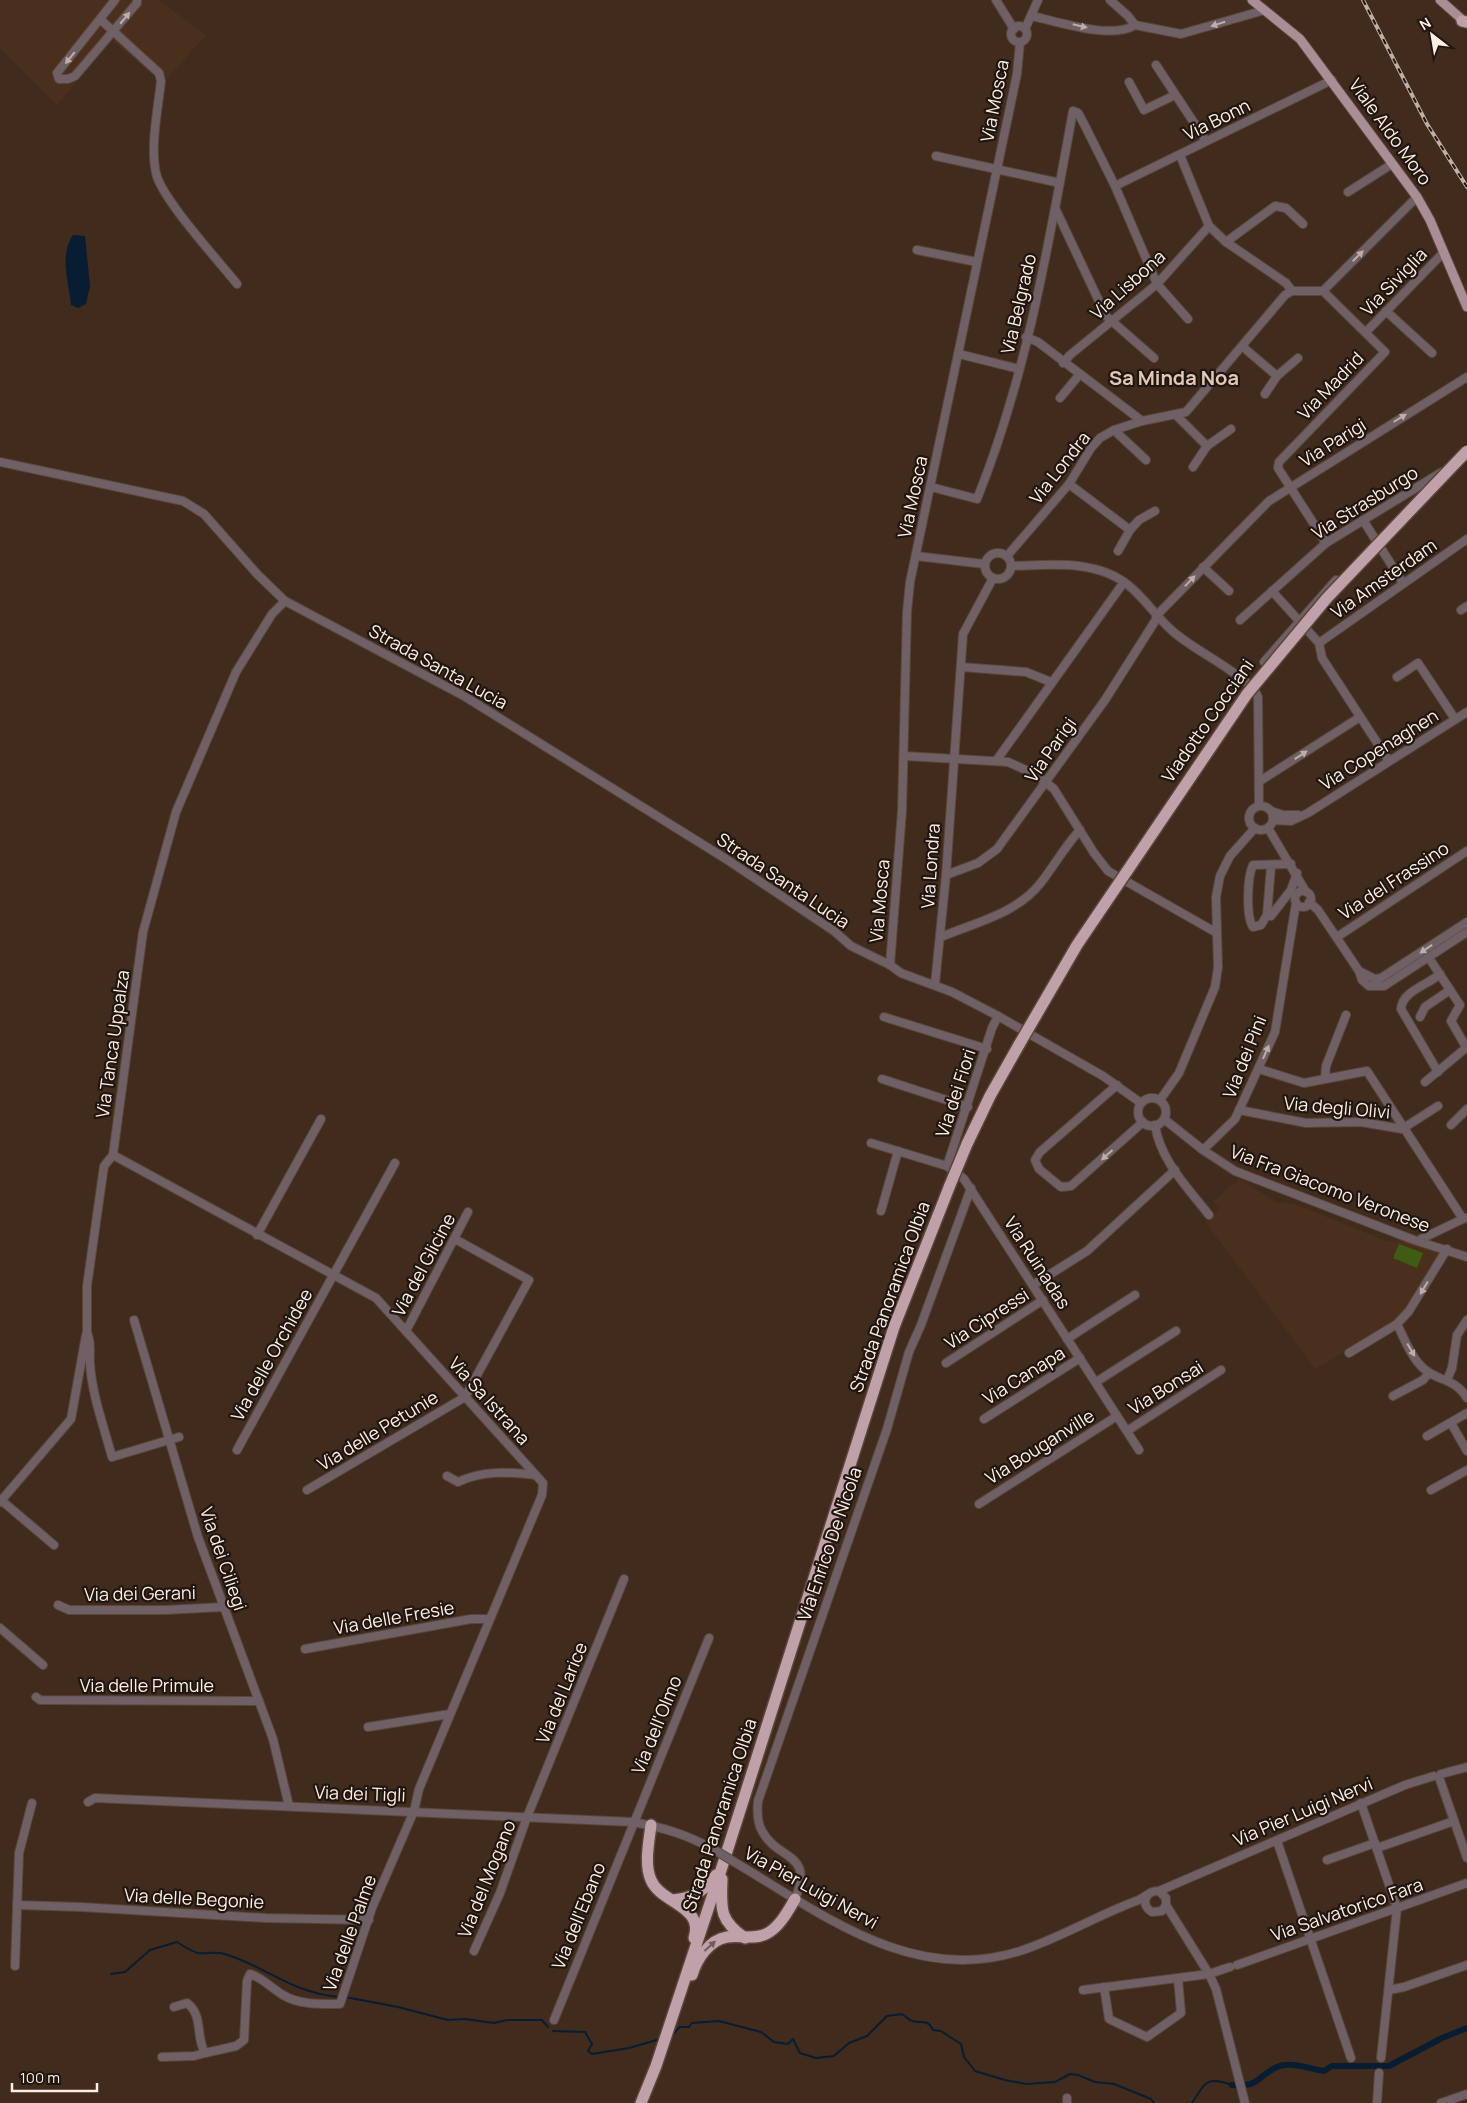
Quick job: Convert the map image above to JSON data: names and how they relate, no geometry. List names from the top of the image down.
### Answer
{
  "streets": {
    "highway": ["Viadotto Cocciani", "Strada Panoramica Olbia"],
    "main road": ["Viale Aldo Moro"],
    "street": [
      "Via Mosca",
      "Via Bonn",
      "Via Siviglia",
      "Via Lisbona",
      "Via Belgrado",
      "Via Madrid",
      "Via Parigi",
      "Via Londra",
      "Via Strasburgo",
      "Via Amsterdam",
      "Strada Santa Lucia",
      "Via Copenaghen",
      "Via del Frassino",
      "Via Tanca Uppalza",
      "Via dei Pini",
      "Via dei Fiori",
      "Via degli Olivi",
      "Via Fra Giacomo Veronese",
      "Via Ruinadas",
      "Via del Glicine",
      "Via Cipressi",
      "Via delle Orchidee",
      "Via Canapa",
      "Via Bonsai",
      "Via Sa Istrana",
      "Via delle Petunie",
      "Via Bouganville",
      "Via Enrico De Nicola",
      "Via dei Ciliegi",
      "Via dei Gerani",
      "Via delle Fresie",
      "Via delle Primule",
      "Via del Larice",
      "Via dell'Olmo",
      "Via dei Tigli",
      "Via Pier Luigi Nervi",
      "Via del Mogano",
      "Via delle Begonie",
      "Via Salvatorico Fara",
      "Via dell'Ebano",
      "Via delle Palme"
    ]
  },
  "crossings": [
    ["Via Mosca", "Via Belgrado"],
    ["Via Mosca", "Strada Santa Lucia"],
    ["Via Bonn", "Viale Aldo Moro"],
    ["Via Bonn", "Via Belgrado"],
    ["Viale Aldo Moro", "Via Siviglia"],
    ["Via Siviglia", "Via Madrid"],
    ["Via Madrid", "Via Parigi"],
    ["Via Parigi", "Via Londra"],
    ["Strada Santa Lucia", "Via Tanca Uppalza"],
    ["Viadotto Cocciani", "Strada Panoramica Olbia"],
    ["Via Tanca Uppalza", "Via Sa Istrana"],
    ["Via Tanca Uppalza", "Via dei Ciliegi"],
    ["Via dei Pini", "Via degli Olivi"],
    ["Via dei Pini", "Via Fra Giacomo Veronese"],
    ["Via dei Fiori", "Via Ruinadas"],
    ["Via Ruinadas", "Via Cipressi"],
    ["Via Ruinadas", "Via Canapa"],
    ["Via Ruinadas", "Via Bonsai"],
    ["Via Ruinadas", "Via Bouganville"],
    ["Via Ruinadas", "Via Enrico De Nicola"],
    ["Via del Glicine", "Via Sa Istrana"],
    ["Via delle Orchidee", "Via Sa Istrana"],
    ["Via Sa Istrana", "Via delle Petunie"],
    ["Via Sa Istrana", "Via delle Fresie"],
    ["Via Sa Istrana", "Via dei Tigli"],
    ["Via Sa Istrana", "Via delle Palme"],
    ["Via Enrico De Nicola", "Via Pier Luigi Nervi"],
    ["Via dei Ciliegi", "Via dei Gerani"],
    ["Via dei Ciliegi", "Via delle Primule"],
    ["Via dei Ciliegi", "Via dei Tigli"],
    ["Via del Larice", "Via dei Tigli"],
    ["Via del Larice", "Via del Mogano"],
    ["Via dell'Olmo", "Via dei Tigli"],
    ["Via dell'Olmo", "Via Pier Luigi Nervi"],
    ["Via dell'Olmo", "Via dell'Ebano"],
    ["Via dei Tigli", "Via Pier Luigi Nervi"],
    ["Via dei Tigli", "Via del Mogano"],
    ["Via dei Tigli", "Via dell'Ebano"],
    ["Via dei Tigli", "Via delle Palme"],
    ["Via Pier Luigi Nervi", "Via dell'Ebano"],
    ["Via delle Begonie", "Via delle Palme"]
  ],
  "one_way": ["Via Parigi"],
  "districts": ["Sa Minda Noa"],
  "scale_bar": "100 m",
  "north": "top left"
}
